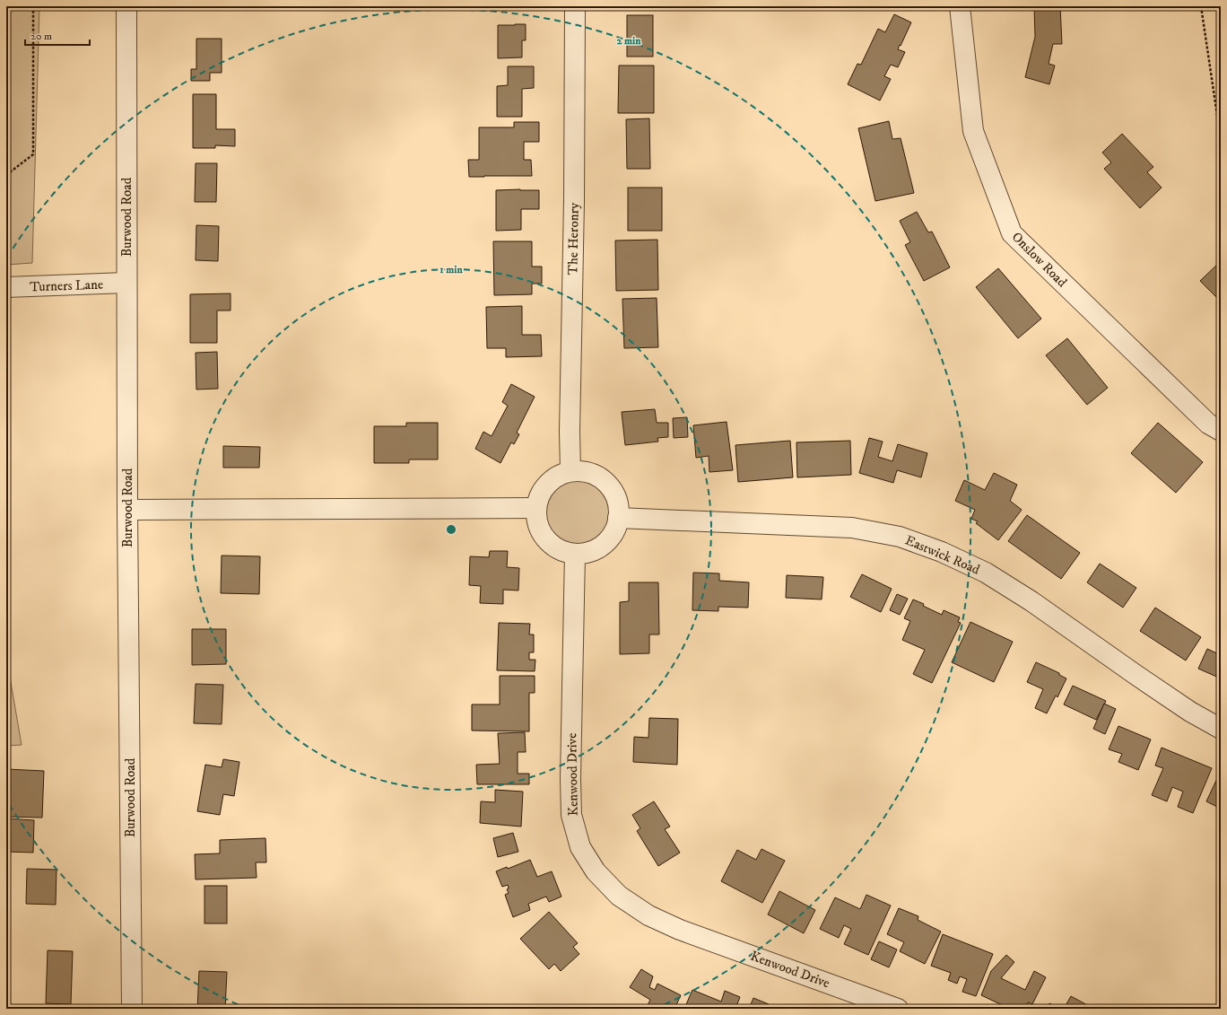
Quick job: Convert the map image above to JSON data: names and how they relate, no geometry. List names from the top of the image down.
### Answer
{
  "streets": {
    "street": [
      "Burwood Road",
      "The Heronry",
      "Onslow Road",
      "Turners Lane",
      "Eastwick Road",
      "Kenwood Drive"
    ]
  },
  "crossings": [
    ["Burwood Road", "Turners Lane"],
    ["The Heronry", "Eastwick Road"],
    ["The Heronry", "Kenwood Drive"],
    ["Eastwick Road", "Kenwood Drive"]
  ],
  "scale_bar": "20 m",
  "rings": ["2 min", "1 min"]
}
